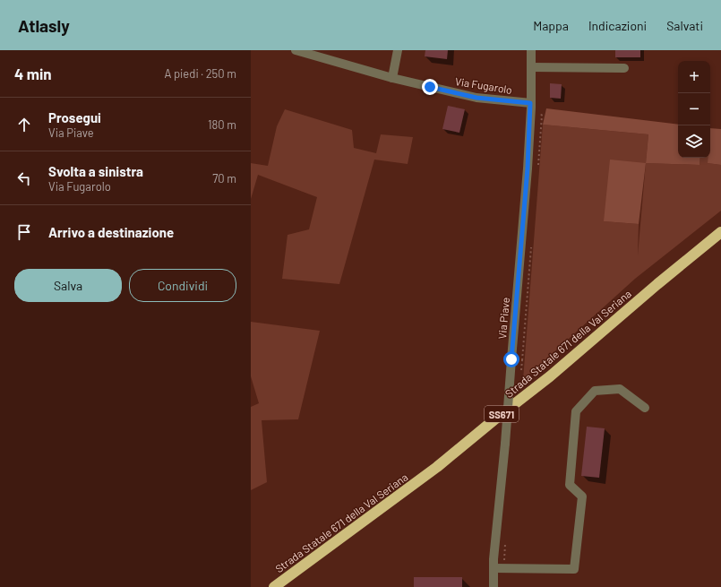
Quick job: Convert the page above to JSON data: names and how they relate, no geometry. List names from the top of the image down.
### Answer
{
  "streets": {
    "highway": ["Strada Statale 671 della Val Seriana", "SS671"],
    "street": ["Via Fugarolo", "Via Piave"]
  },
  "crossings": [
    ["Via Fugarolo", "Via Piave"]
  ],
  "page": {
    "header": "Atlasly",
    "nav": ["Mappa", "Indicazioni", "Salvati"],
    "heading": ["4 min", "A piedi · 250 m"],
    "map_buttons": ["+", "−"],
    "list": [
      ["Prosegui", "Via Piave", "180 m"],
      ["Svolta a sinistra", "Via Fugarolo", "70 m"],
      "Arrivo a destinazione"
    ],
    "buttons": ["Salva", "Condividi"]
  }
}
